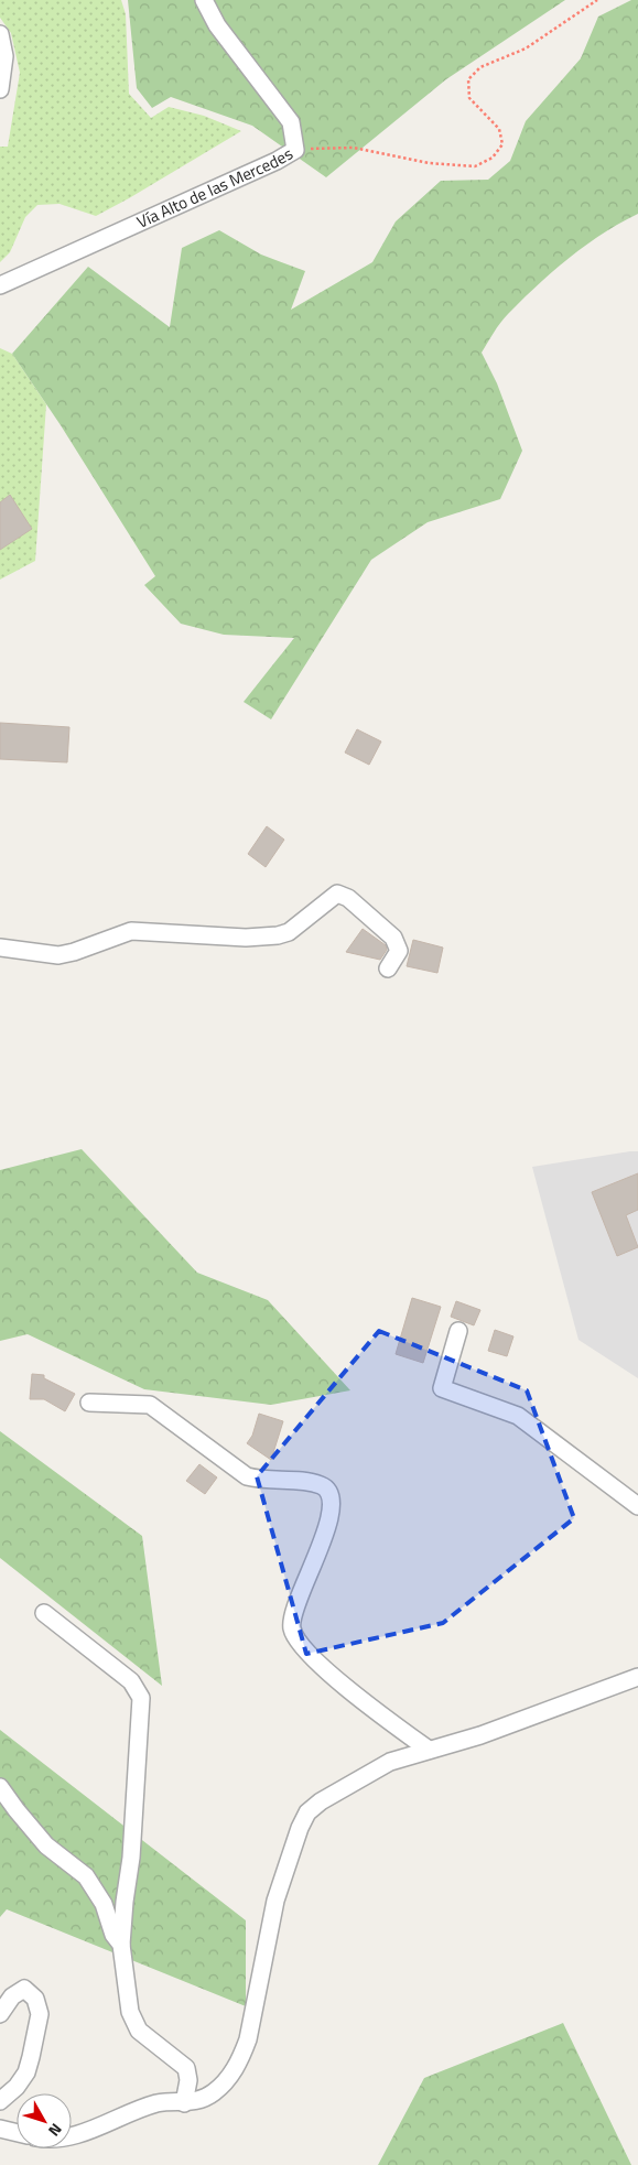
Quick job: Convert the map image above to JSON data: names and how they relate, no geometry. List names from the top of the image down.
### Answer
{
  "streets": {
    "street": ["Vía Alto de las Mercedes"]
  },
  "north": "bottom right"
}
